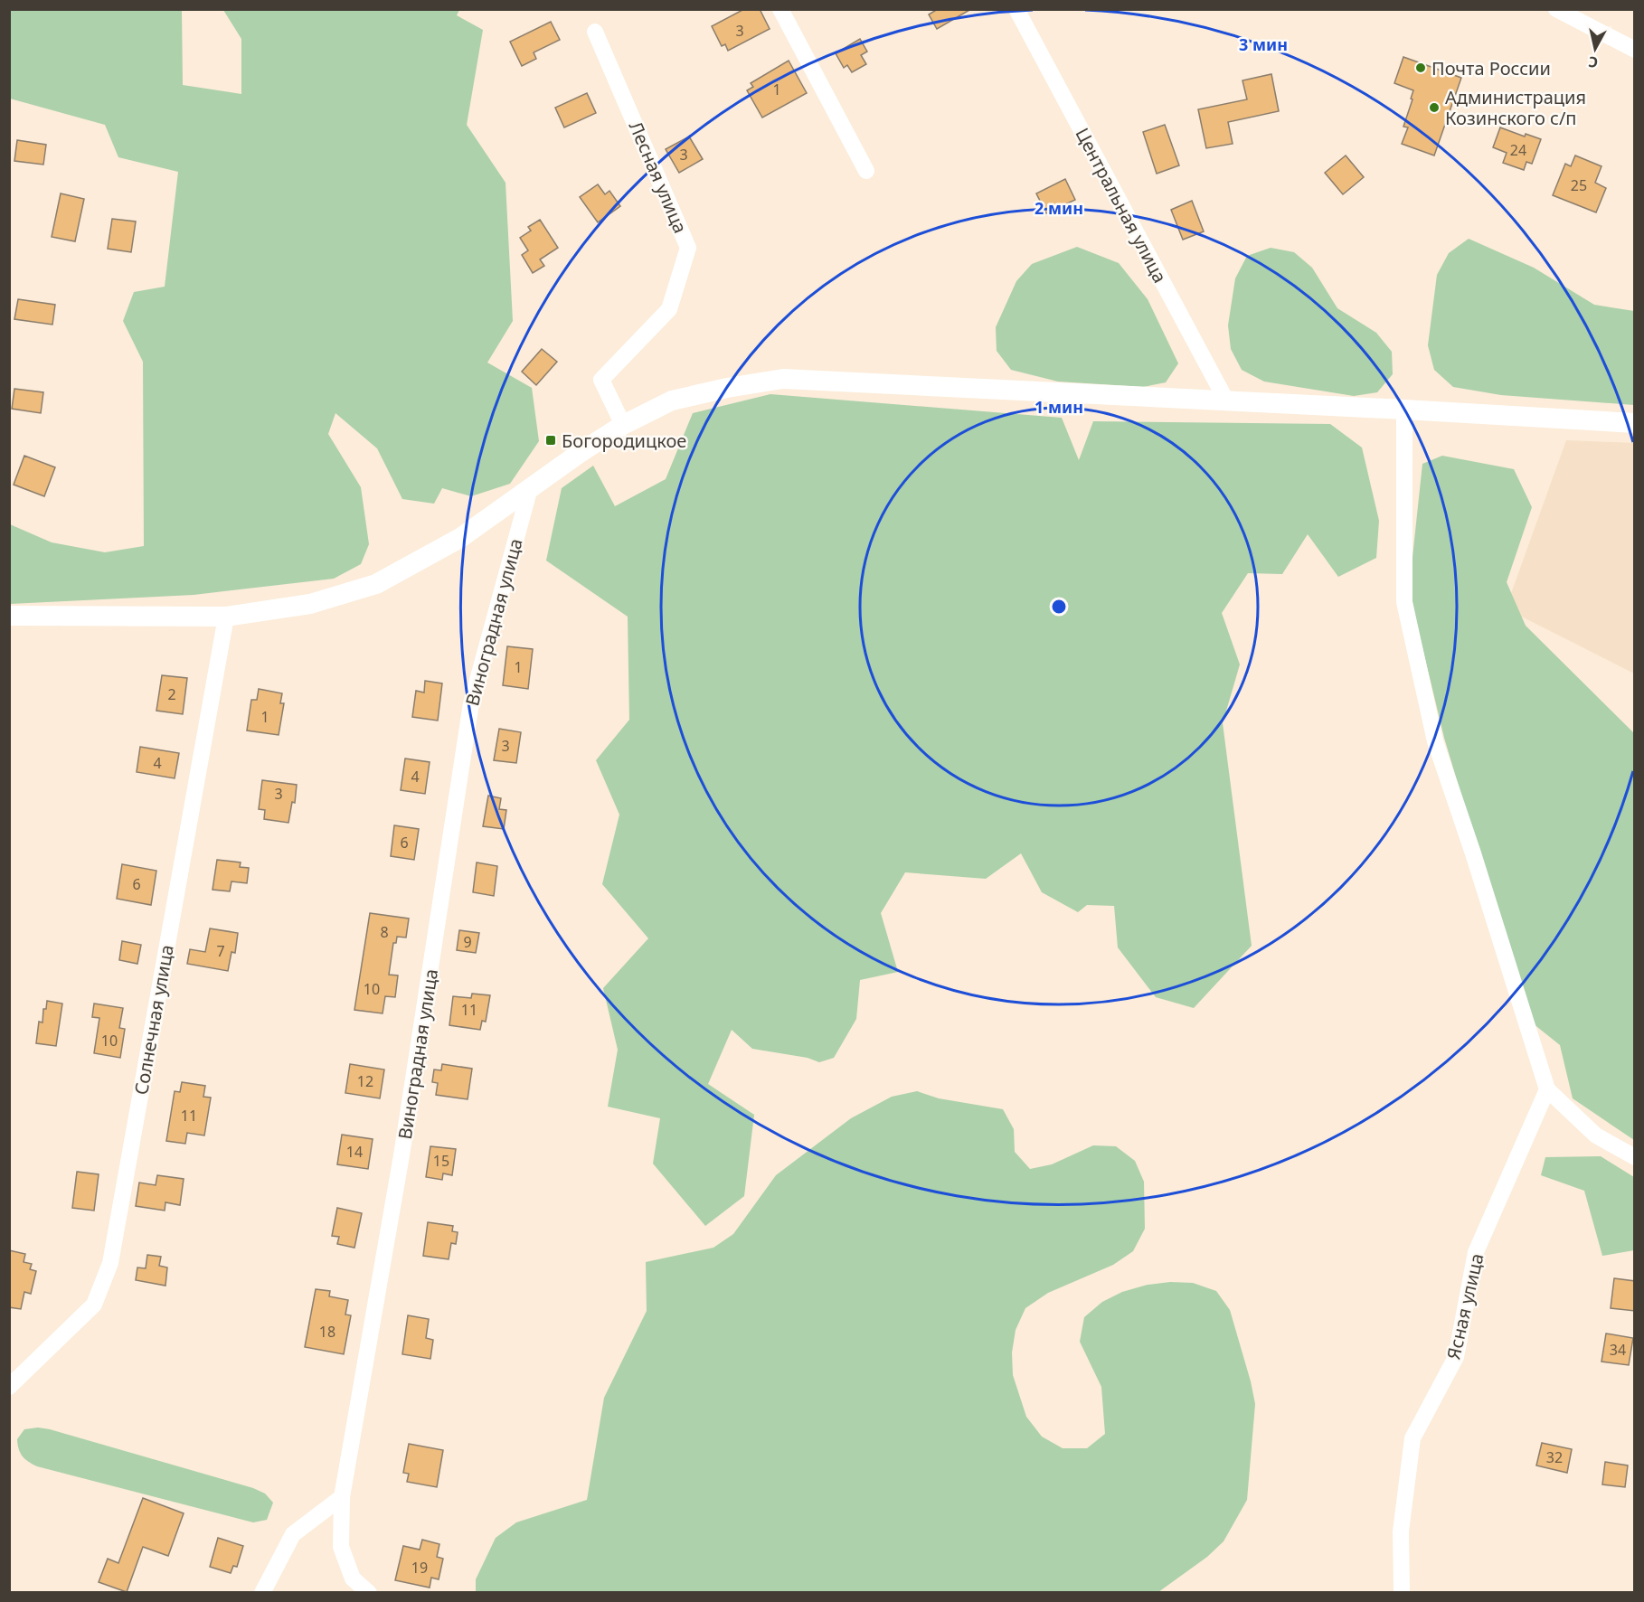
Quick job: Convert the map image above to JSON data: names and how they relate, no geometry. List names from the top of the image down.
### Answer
{
  "streets": {
    "street": [
      "Лесная улица",
      "Центральная улица",
      "Виноградная улица",
      "Солнечная улица",
      "Ясная улица"
    ]
  },
  "places": {
    "other": ["Почта России", "Администрация Козинского с/п"],
    "transit": ["Богородицкое"]
  },
  "house_numbers": [
    "3",
    "1",
    "24",
    "3",
    "25",
    "1",
    "2",
    "1",
    "3",
    "4",
    "4",
    "3",
    "6",
    "6",
    "8",
    "9",
    "7",
    "10",
    "11",
    "10",
    "12",
    "11",
    "14",
    "15",
    "18",
    "34",
    "32",
    "19"
  ],
  "north": "bottom",
  "rings": ["3 мин", "2 мин", "1 мин"]
}
